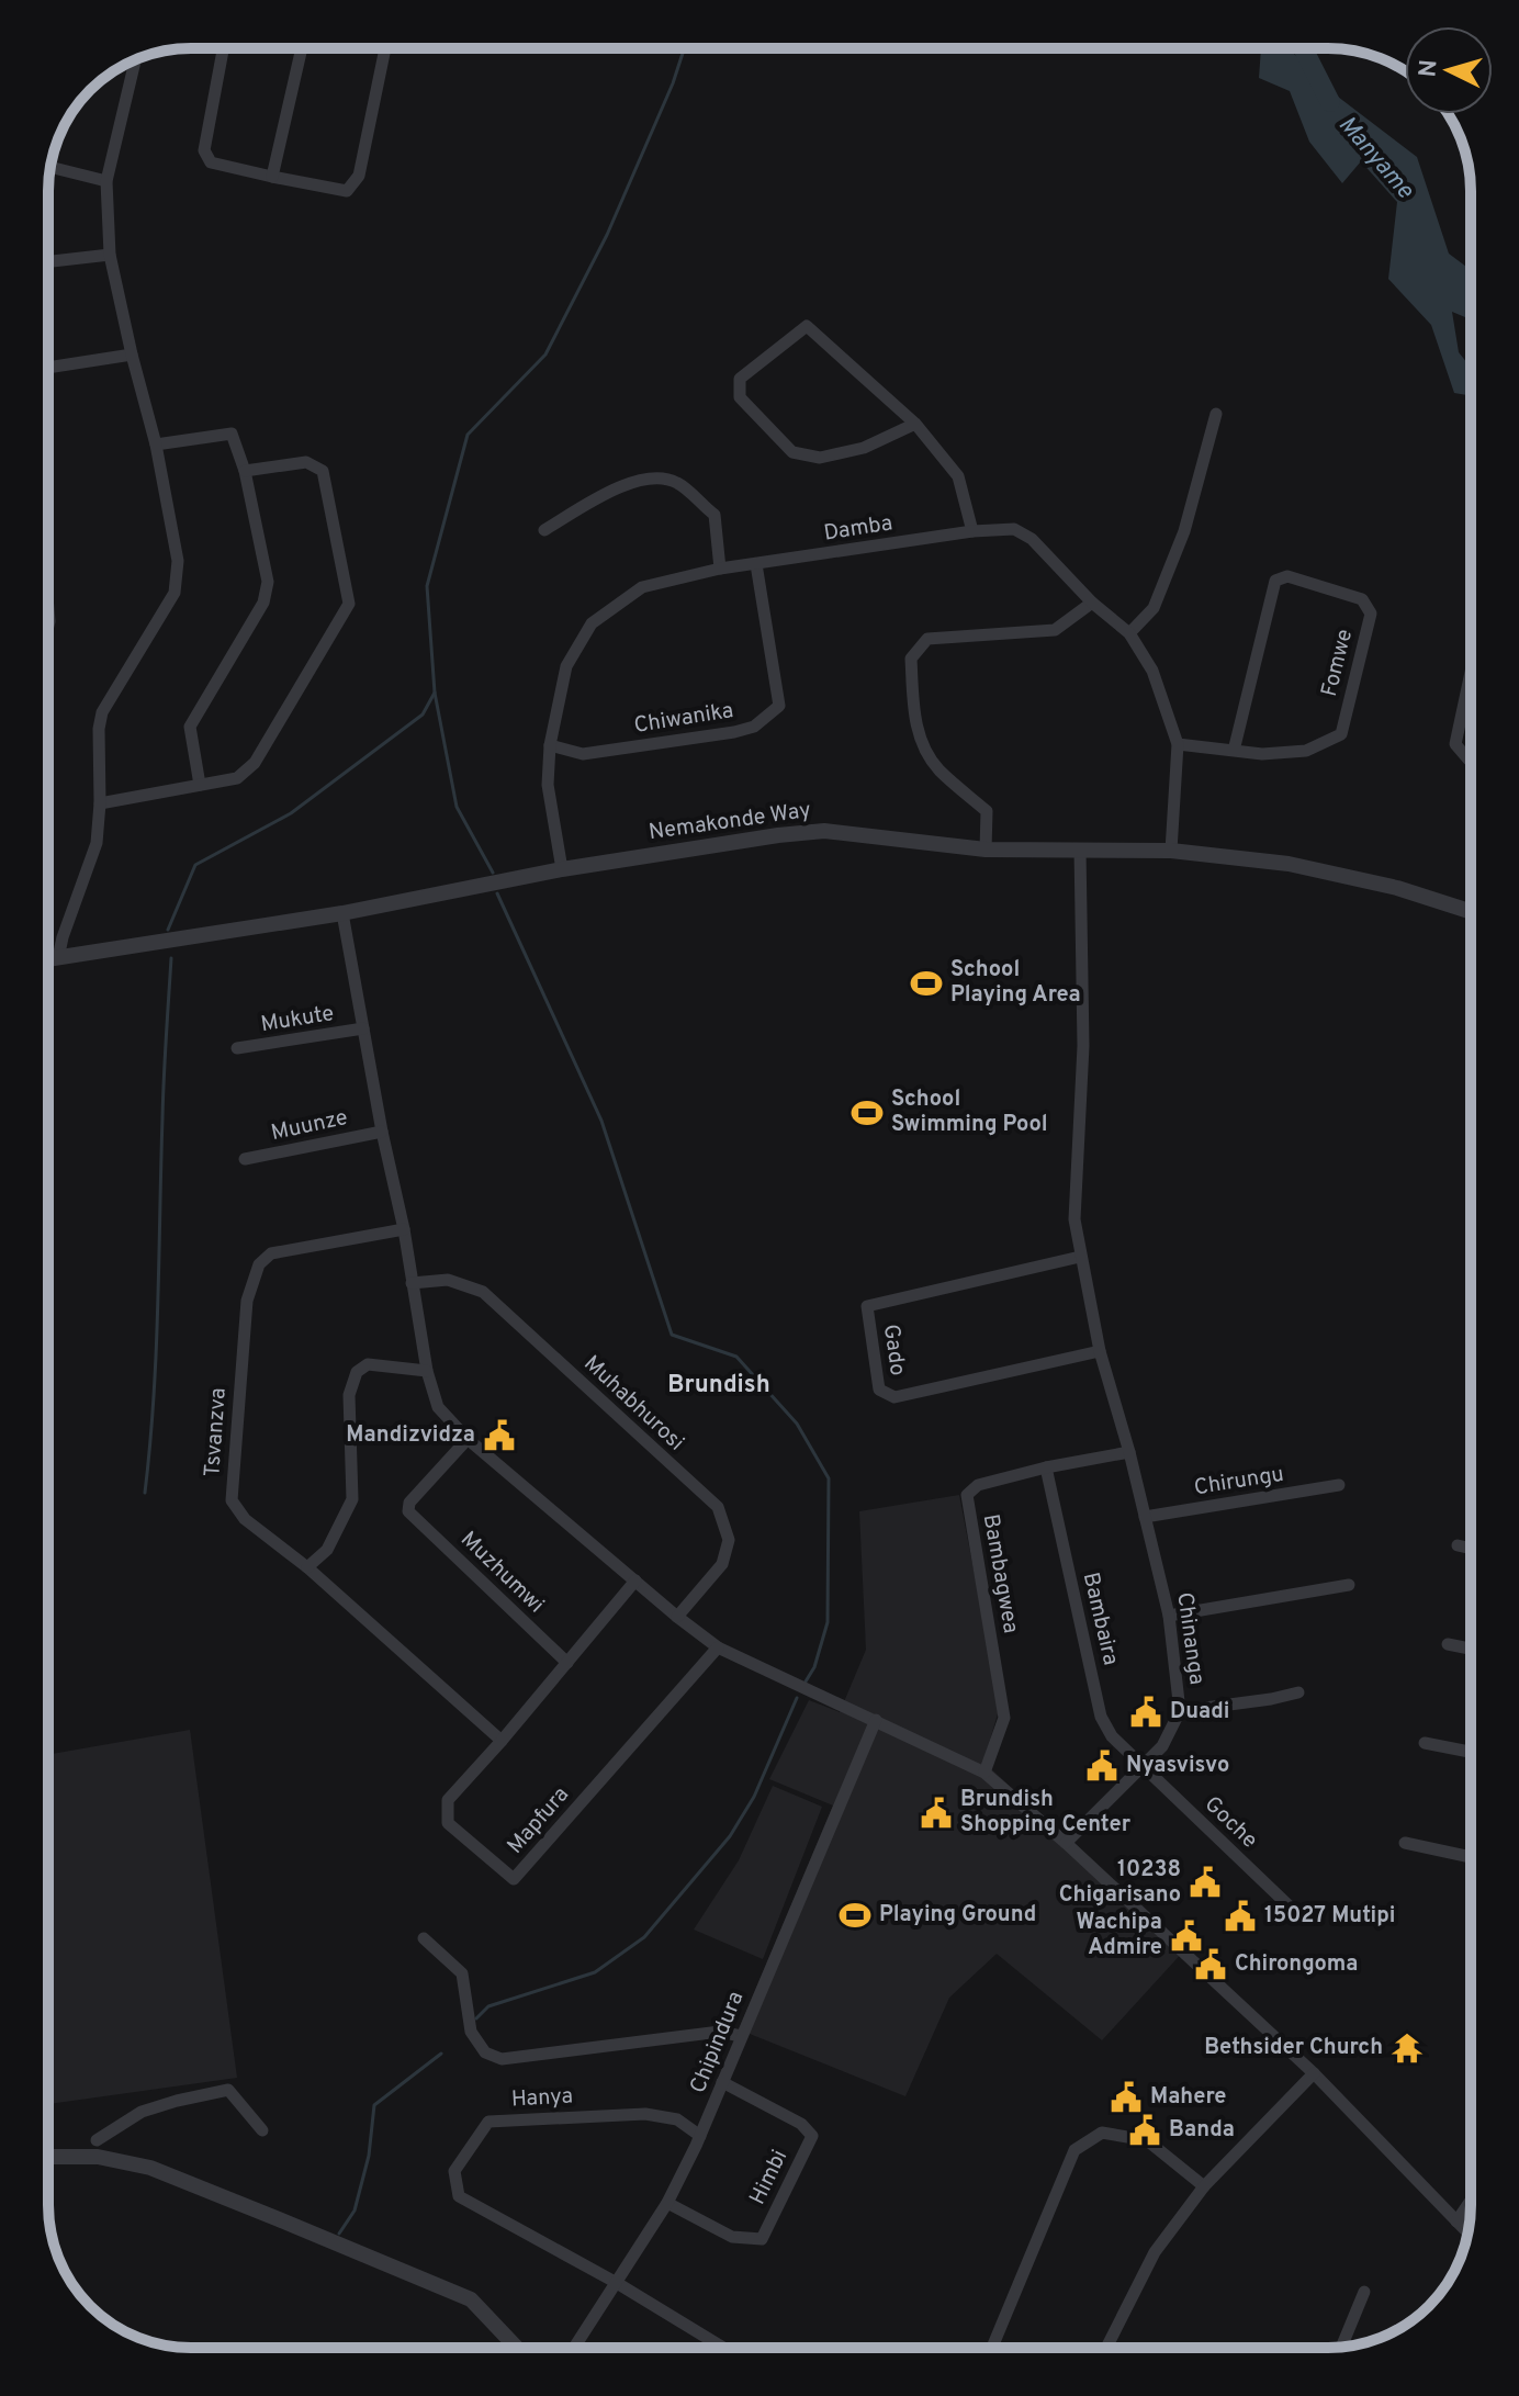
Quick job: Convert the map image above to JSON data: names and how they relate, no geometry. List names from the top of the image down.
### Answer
{
  "streets": {
    "street": [
      "Damba",
      "Fomwe",
      "Chiwanika",
      "Nemakonde Way",
      "Mukute",
      "Muunze",
      "Gado",
      "Muhabhurosi",
      "Tsvanzva",
      "Chirungu",
      "Muzhumwi",
      "Bambagwea",
      "Bambaira",
      "Chinanga",
      "Mapfura",
      "Goche",
      "Chipindura",
      "Hanya",
      "Himbi"
    ]
  },
  "crossings": [
    ["Damba", "Fomwe"],
    ["Damba", "Chiwanika"],
    ["Damba", "Nemakonde Way"],
    ["Nemakonde Way", "Chinanga"],
    ["Gado", "Chinanga"],
    ["Tsvanzva", "Mapfura"],
    ["Chirungu", "Chinanga"],
    ["Muzhumwi", "Mapfura"],
    ["Bambagwea", "Bambaira"],
    ["Bambagwea", "Chinanga"],
    ["Bambaira", "Chinanga"],
    ["Bambaira", "Goche"],
    ["Chinanga", "Goche"],
    ["Chipindura", "Hanya"],
    ["Chipindura", "Himbi"]
  ],
  "districts": ["Brundish"],
  "water": ["Manyame"],
  "places": {
    "sports": ["School Playing Area", "School Swimming Pool", "Playing Ground"],
    "public building": [
      "Mandizvidza",
      "Duadi",
      "Nyasvisvo",
      "Brundish Shopping Center",
      "10238 Chigarisano",
      "15027 Mutipi",
      "Wachipa Admire",
      "Chirongoma",
      "Mahere",
      "Banda"
    ],
    "temple": ["Bethsider Church"]
  },
  "north": "left"
}
